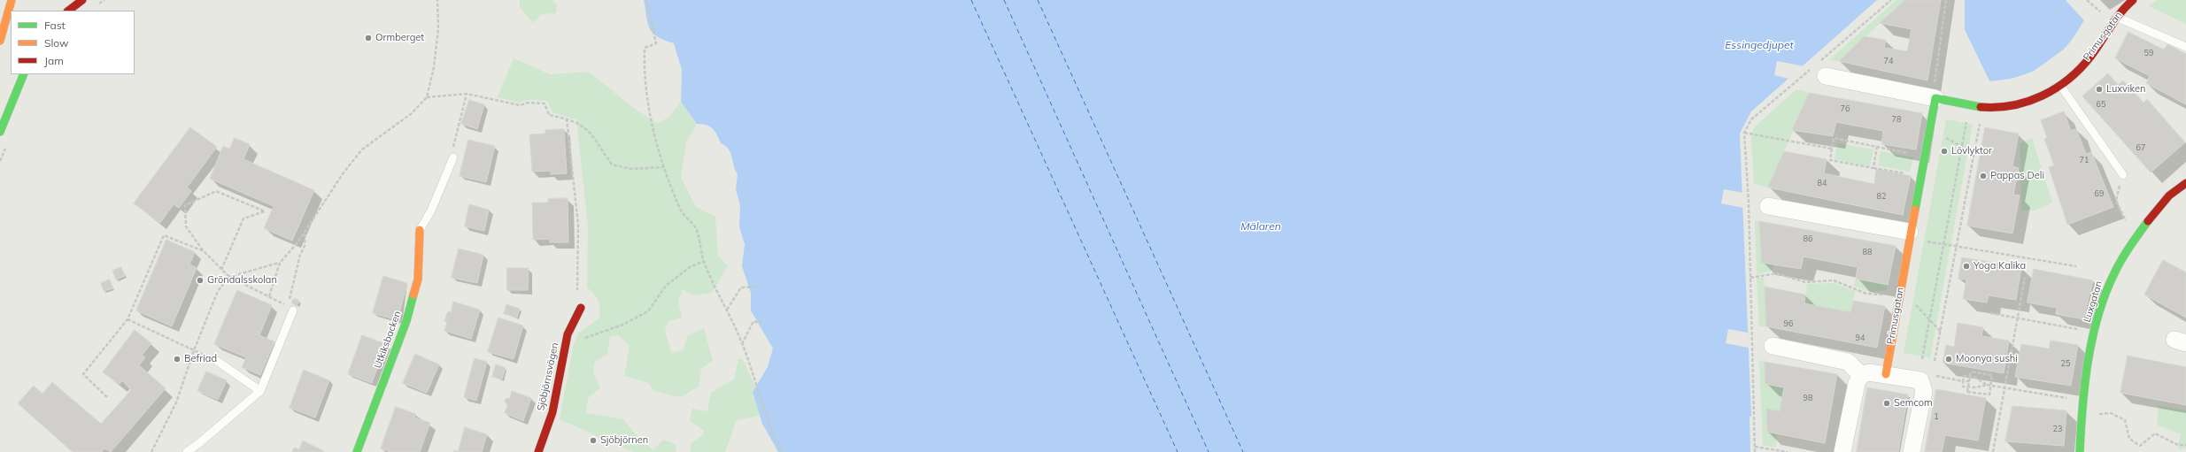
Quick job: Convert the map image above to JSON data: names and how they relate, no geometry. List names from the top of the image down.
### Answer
{
  "streets": {
    "main road": [
      "Primusgatan",
      "Luxgatan",
      "Utkiksbacken",
      "Sjöbjörnsvägen"
    ]
  },
  "water": ["Essingedjupet", "Mälaren"],
  "places": [
    "Ormberget",
    "Luxviken",
    "Lövlyktor",
    "Pappas Deli",
    "Yoga Kalika",
    "Gröndalsskolan",
    "Befriad",
    "Moonya sushi",
    "Semcom",
    "Sjöbjörnen"
  ],
  "house_numbers": [
    "59",
    "74",
    "65",
    "76",
    "78",
    "67",
    "71",
    "84",
    "69",
    "82",
    "86",
    "88",
    "96",
    "94",
    "25",
    "98",
    "1",
    "23"
  ],
  "legend": ["Fast", "Slow", "Jam"]
}
